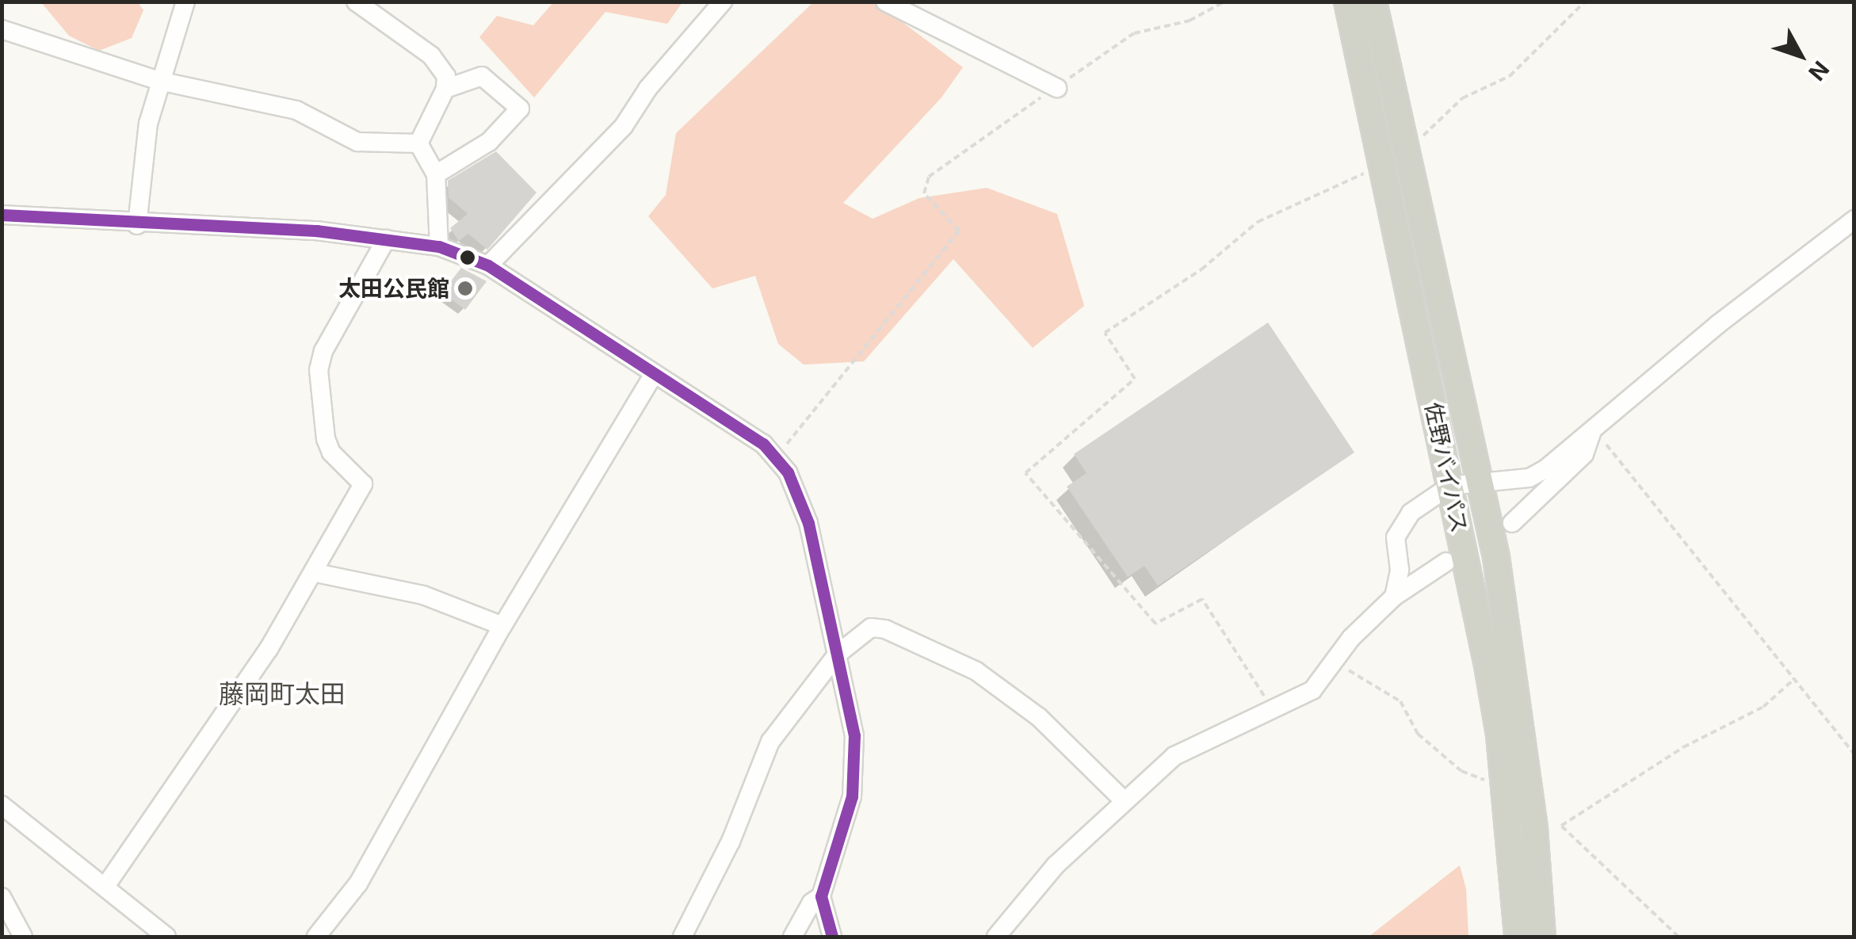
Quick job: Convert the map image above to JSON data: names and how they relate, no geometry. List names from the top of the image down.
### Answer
{
  "streets": {
    "highway": ["佐野バイパス"]
  },
  "districts": ["藤岡町太田"],
  "places": ["太田公民館"],
  "north": "bottom right"
}
